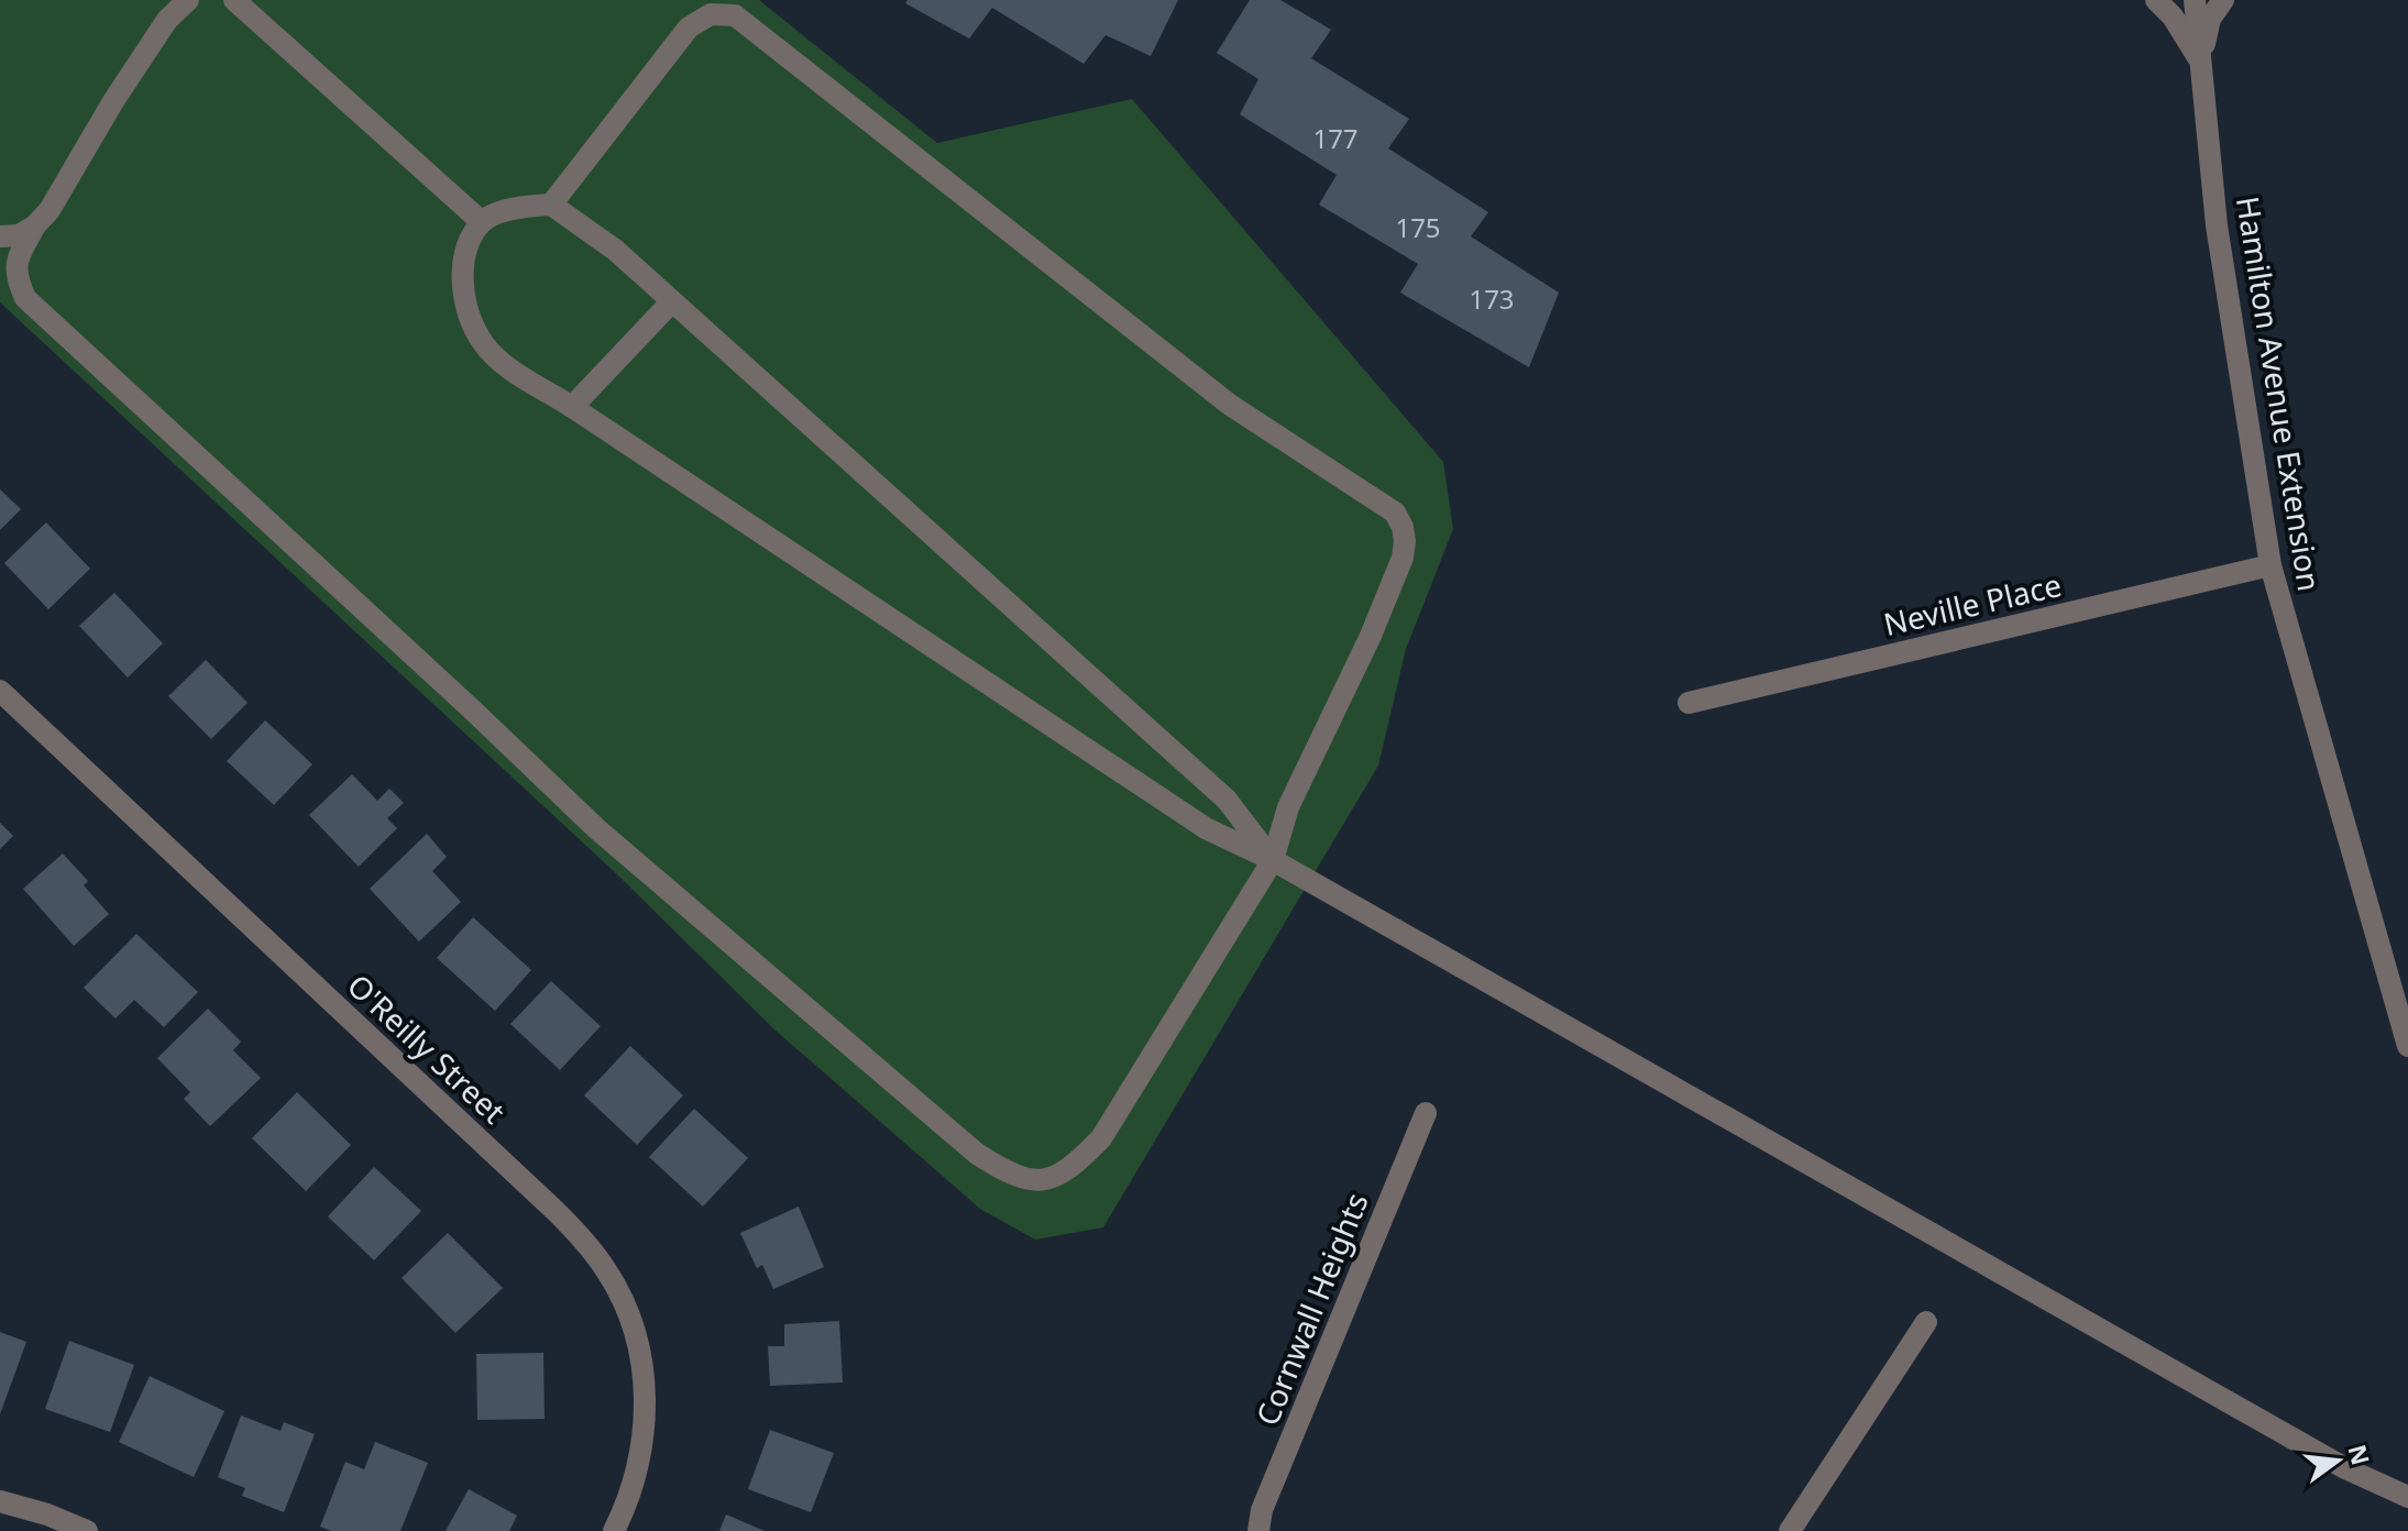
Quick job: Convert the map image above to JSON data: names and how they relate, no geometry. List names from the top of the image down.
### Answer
{
  "streets": {
    "street": [
      "Hamilton Avenue Extension",
      "Neville Place",
      "O'Reilly Street",
      "Cornwall Heights"
    ]
  },
  "crossings": [
    ["Hamilton Avenue Extension", "Neville Place"]
  ],
  "house_numbers": ["177", "175", "173"],
  "north": "right"
}
